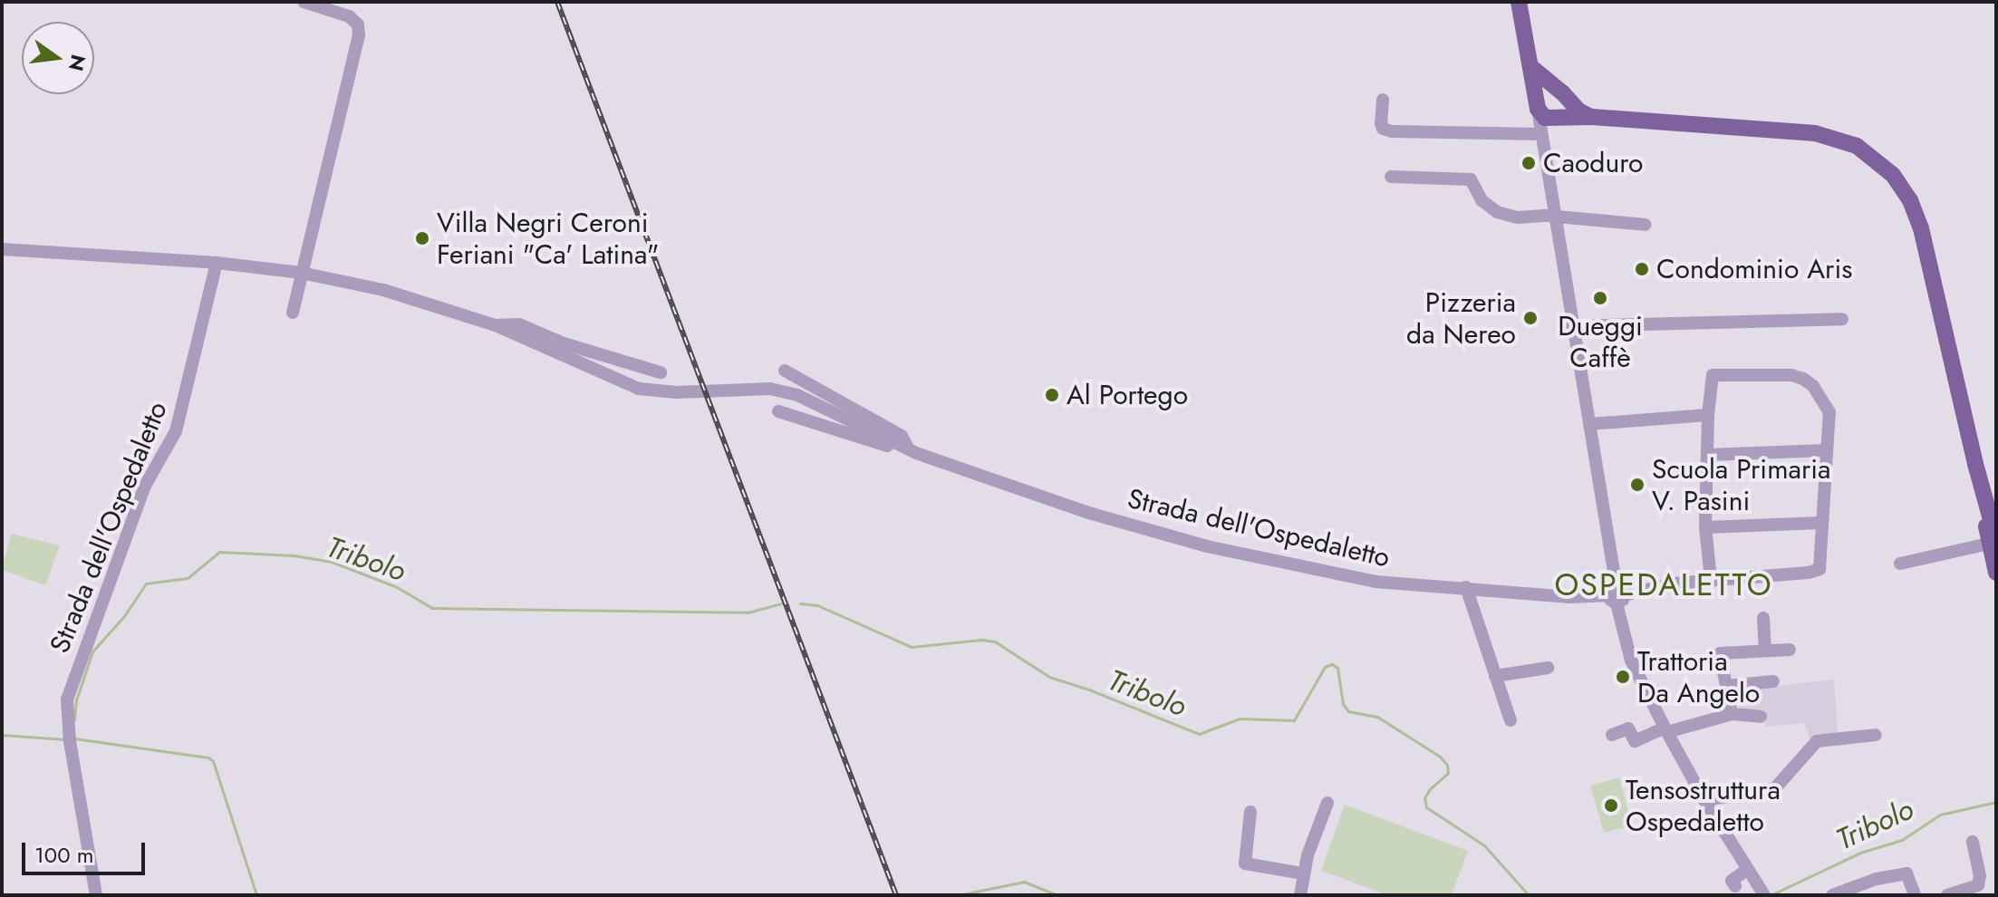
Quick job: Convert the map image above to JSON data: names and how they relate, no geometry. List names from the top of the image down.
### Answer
{
  "streets": {
    "street": ["Strada dell'Ospedaletto"]
  },
  "districts": ["OSPEDALETTO"],
  "water": ["Tribolo"],
  "places": [
    "Caoduro",
    "Villa Negri Ceroni Feriani \"Ca' Latina\"",
    "Condominio Aris",
    "Dueggi Caffè",
    "Pizzeria da Nereo",
    "Al Portego",
    "Scuola Primaria V. Pasini",
    "Trattoria Da Angelo",
    "Tensostruttura Ospedaletto"
  ],
  "scale_bar": "100 m",
  "north": "right"
}
